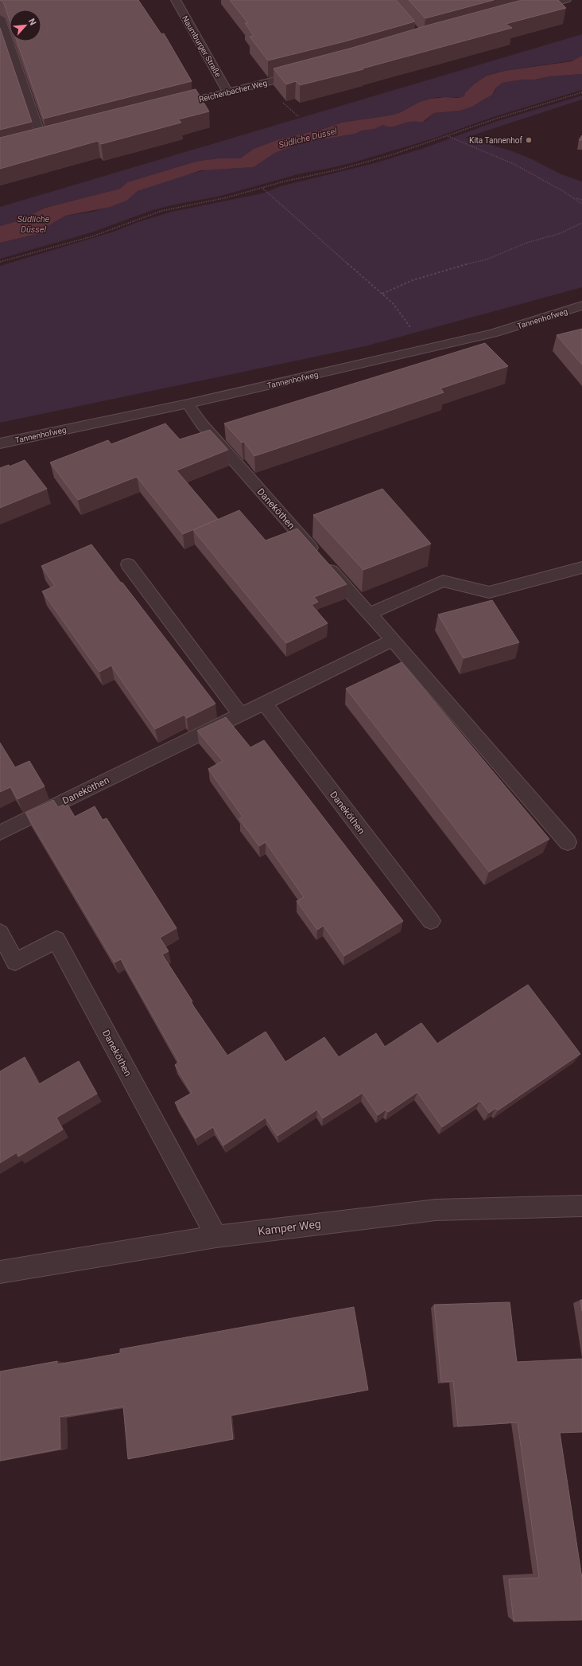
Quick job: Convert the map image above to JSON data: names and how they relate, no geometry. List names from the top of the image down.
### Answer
{
  "streets": {
    "street": [
      "Naumburger Straße",
      "Reichenbacher Weg",
      "Tannenhofweg",
      "Daneköthen",
      "Kamper Weg"
    ]
  },
  "crossings": [
    ["Naumburger Straße", "Reichenbacher Weg"],
    ["Tannenhofweg", "Daneköthen"],
    ["Daneköthen", "Kamper Weg"]
  ],
  "water": ["Südliche Düssel"],
  "places": ["Kita Tannenhof"],
  "north": "top right"
}
